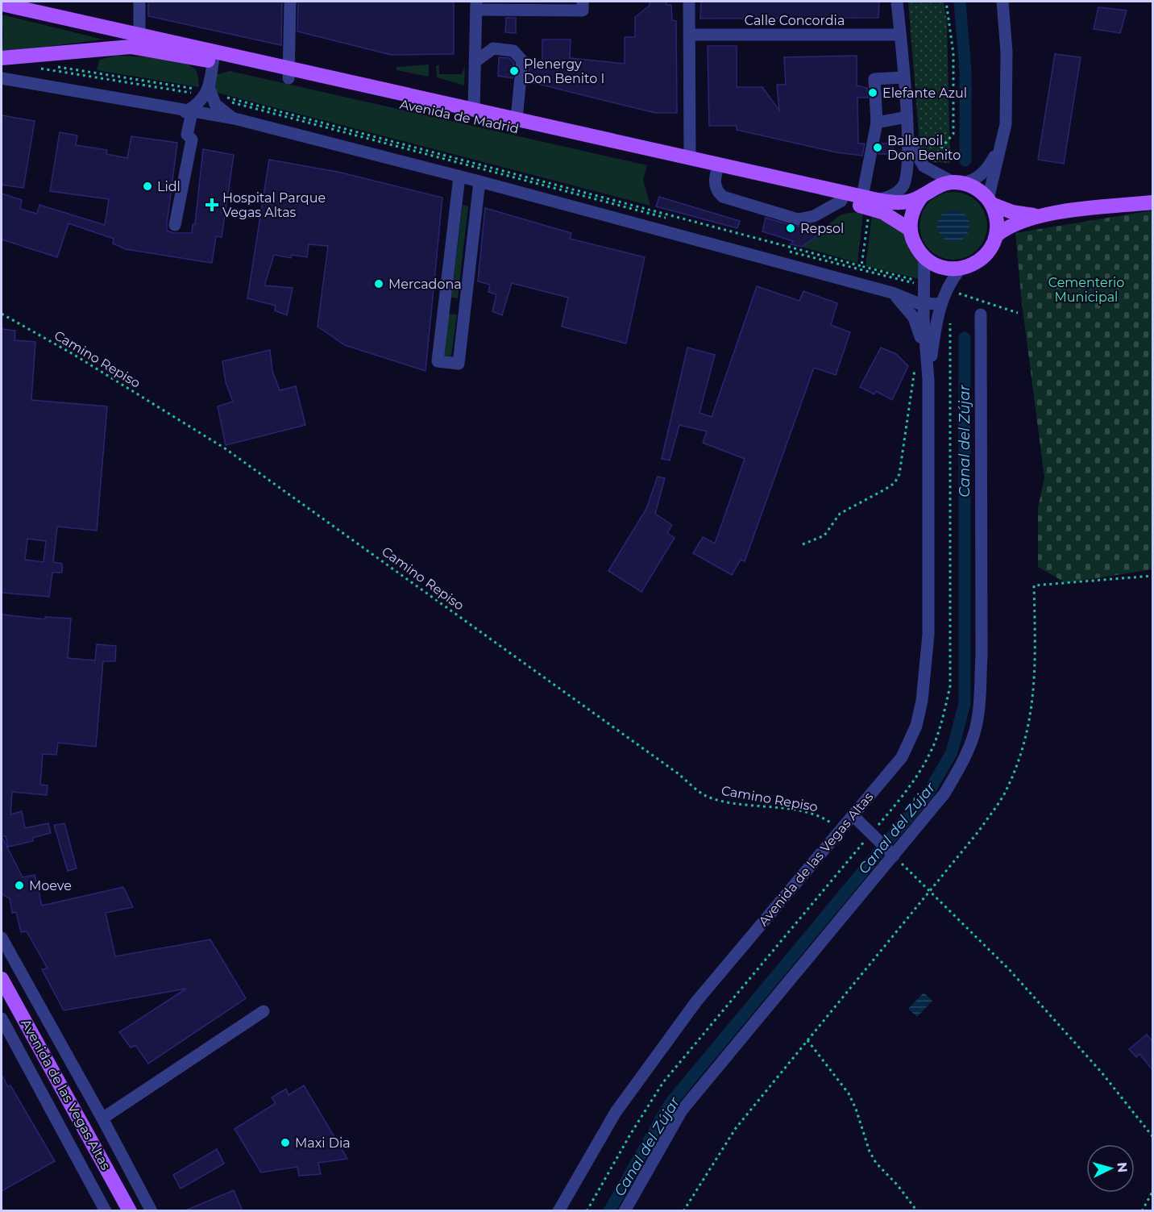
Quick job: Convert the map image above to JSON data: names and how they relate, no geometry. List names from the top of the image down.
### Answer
{
  "streets": {
    "main road": ["Avenida de Madrid", "Avenida de las Vegas Altas"],
    "street": ["Calle Concordia"],
    "path": ["Camino Repiso"]
  },
  "crossings": [
    ["Camino Repiso", "Avenida de las Vegas Altas"]
  ],
  "water": ["Canal del Zújar"],
  "parks": ["Cementerio Municipal"],
  "places": {
    "other": [
      "Plenergy Don Benito I",
      "Elefante Azul",
      "Ballenoil Don Benito",
      "Lidl",
      "Repsol",
      "Mercadona",
      "Moeve",
      "Maxi Dia"
    ],
    "health": ["Hospital Parque Vegas Altas"]
  },
  "north": "right"
}
